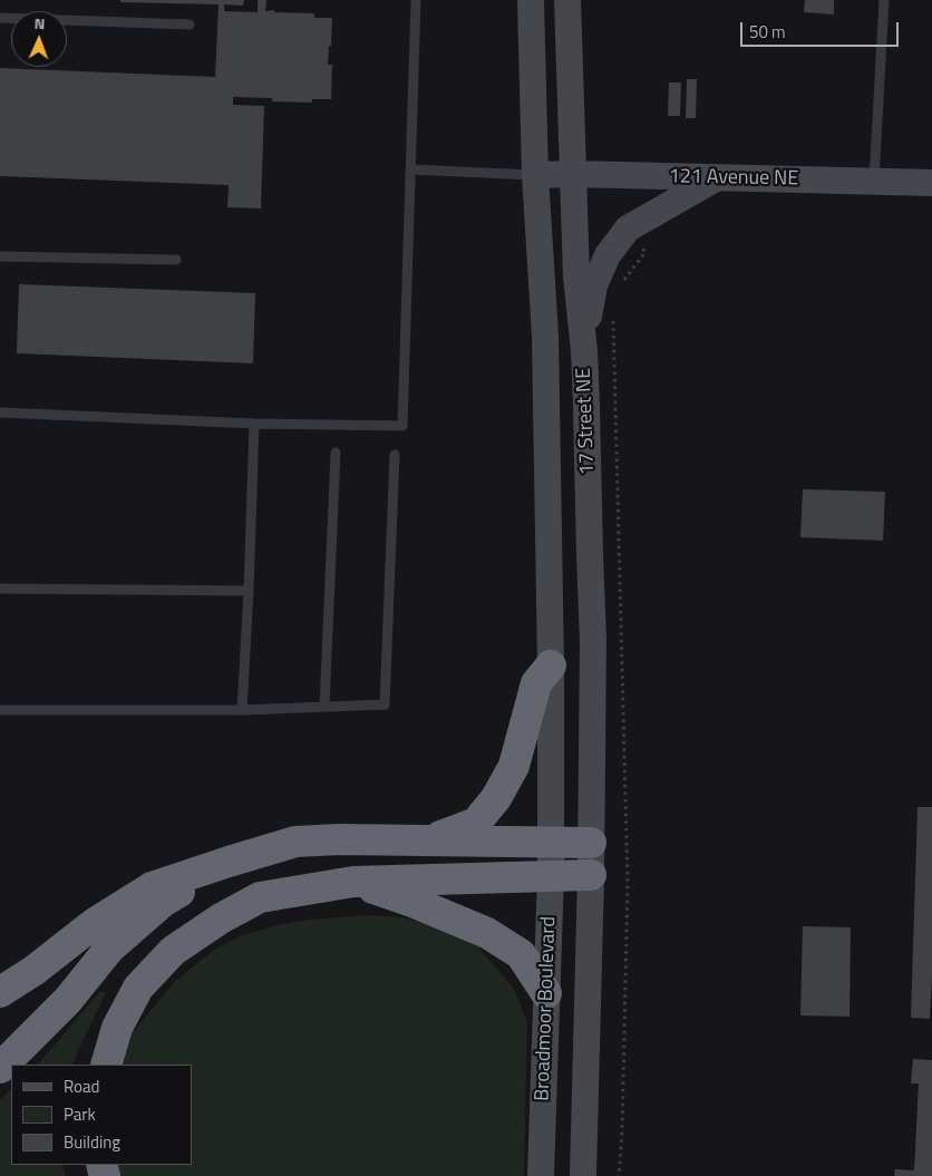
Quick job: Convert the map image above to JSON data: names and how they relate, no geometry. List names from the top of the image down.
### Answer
{
  "streets": {
    "main road": ["121 Avenue NE", "17 Street NE", "Broadmoor Boulevard"]
  },
  "crossings": [
    ["121 Avenue NE", "17 Street NE"],
    ["17 Street NE", "Broadmoor Boulevard"]
  ],
  "legend": ["Road", "Park", "Building"],
  "scale_bar": "50 m",
  "north": "top"
}
